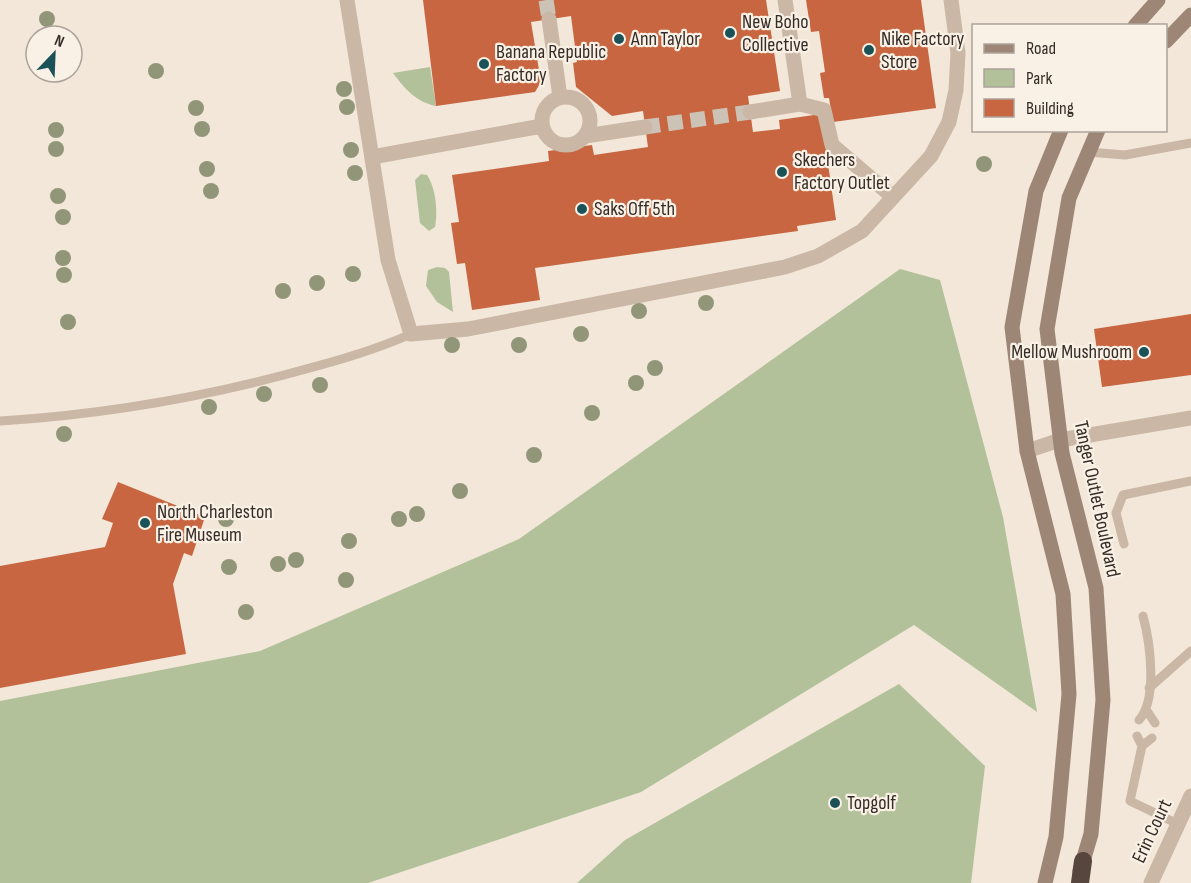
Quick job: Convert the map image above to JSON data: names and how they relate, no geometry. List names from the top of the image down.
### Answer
{
  "streets": {
    "street": ["Tanger Outlet Boulevard", "Erin Court"]
  },
  "places": [
    "New Boho Collective",
    "Ann Taylor",
    "Nike Factory Store",
    "Banana Republic Factory",
    "Skechers Factory Outlet",
    "Saks Off 5th",
    "Mellow Mushroom",
    "North Charleston Fire Museum",
    "Topgolf"
  ],
  "legend": ["Road", "Park", "Building"],
  "north": "top right"
}
